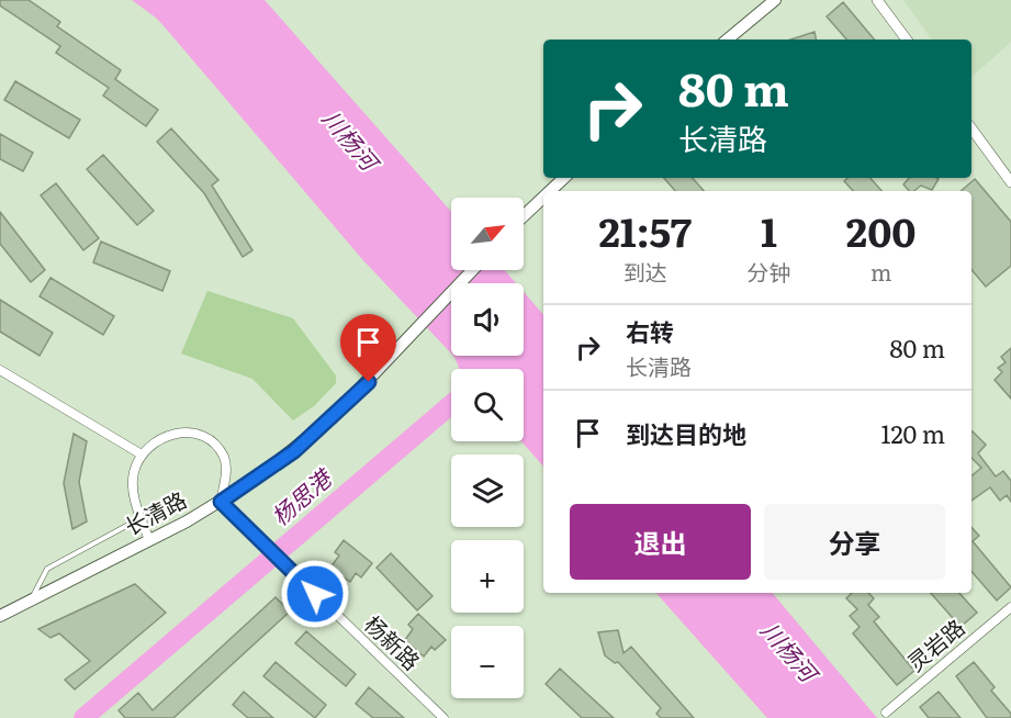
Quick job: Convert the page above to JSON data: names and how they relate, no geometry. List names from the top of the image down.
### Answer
{
  "streets": {
    "main road": ["长清路"],
    "street": ["杨新路", "灵岩路"]
  },
  "crossings": [
    ["长清路", "杨新路"]
  ],
  "water": ["川杨河", "杨思港"],
  "north": "top right",
  "page": {
    "turn": ["80 m", "长清路"],
    "eta": [
      "21:57",
      "到达",
      "1",
      "分钟",
      "200",
      "m"
    ],
    "map_buttons": ["+", "−"],
    "list": [
      {
        "name": "右转",
        "note": "长清路",
        "value": "80 m"
      },
      {
        "name": "到达目的地",
        "value": "120 m"
      }
    ],
    "buttons": ["退出", "分享"]
  }
}
